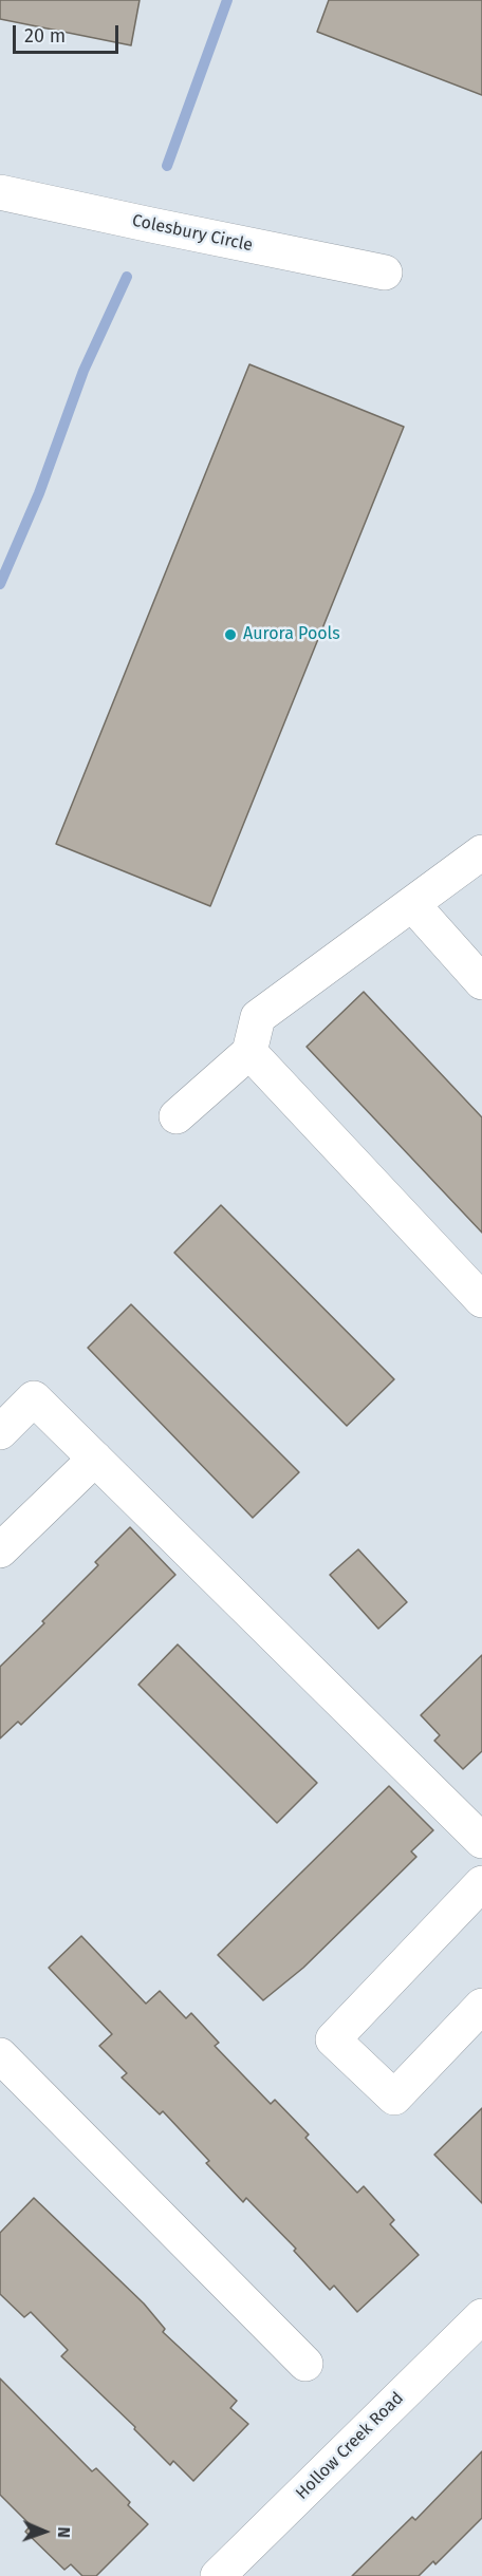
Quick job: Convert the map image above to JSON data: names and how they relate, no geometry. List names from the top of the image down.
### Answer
{
  "streets": {
    "street": ["Colesbury Circle", "Hollow Creek Road"]
  },
  "places": ["Aurora Pools"],
  "scale_bar": "20 m",
  "north": "right"
}
